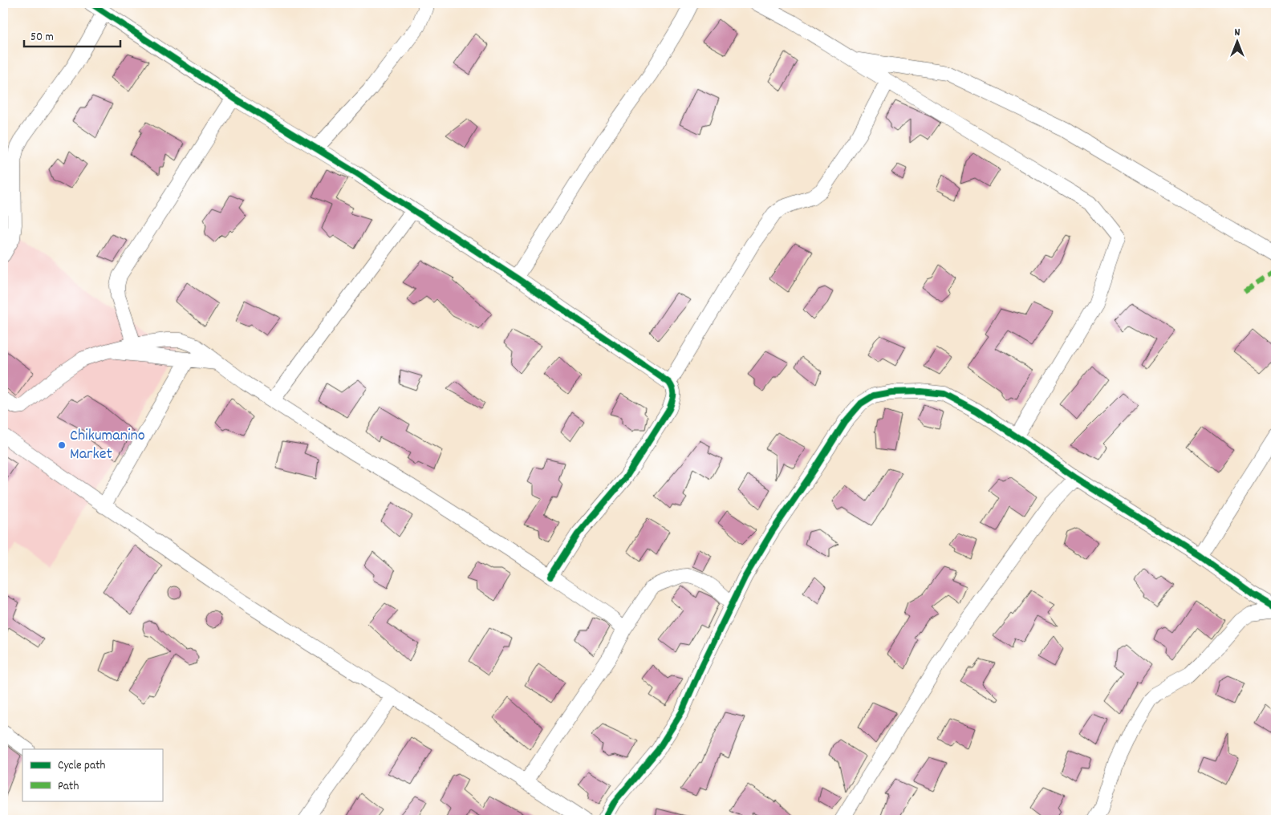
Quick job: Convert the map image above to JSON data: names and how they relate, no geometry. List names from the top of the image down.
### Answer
{
  "places": ["Chikumanino Market"],
  "legend": ["Cycle path", "Path"],
  "scale_bar": "50 m",
  "north": "top"
}
